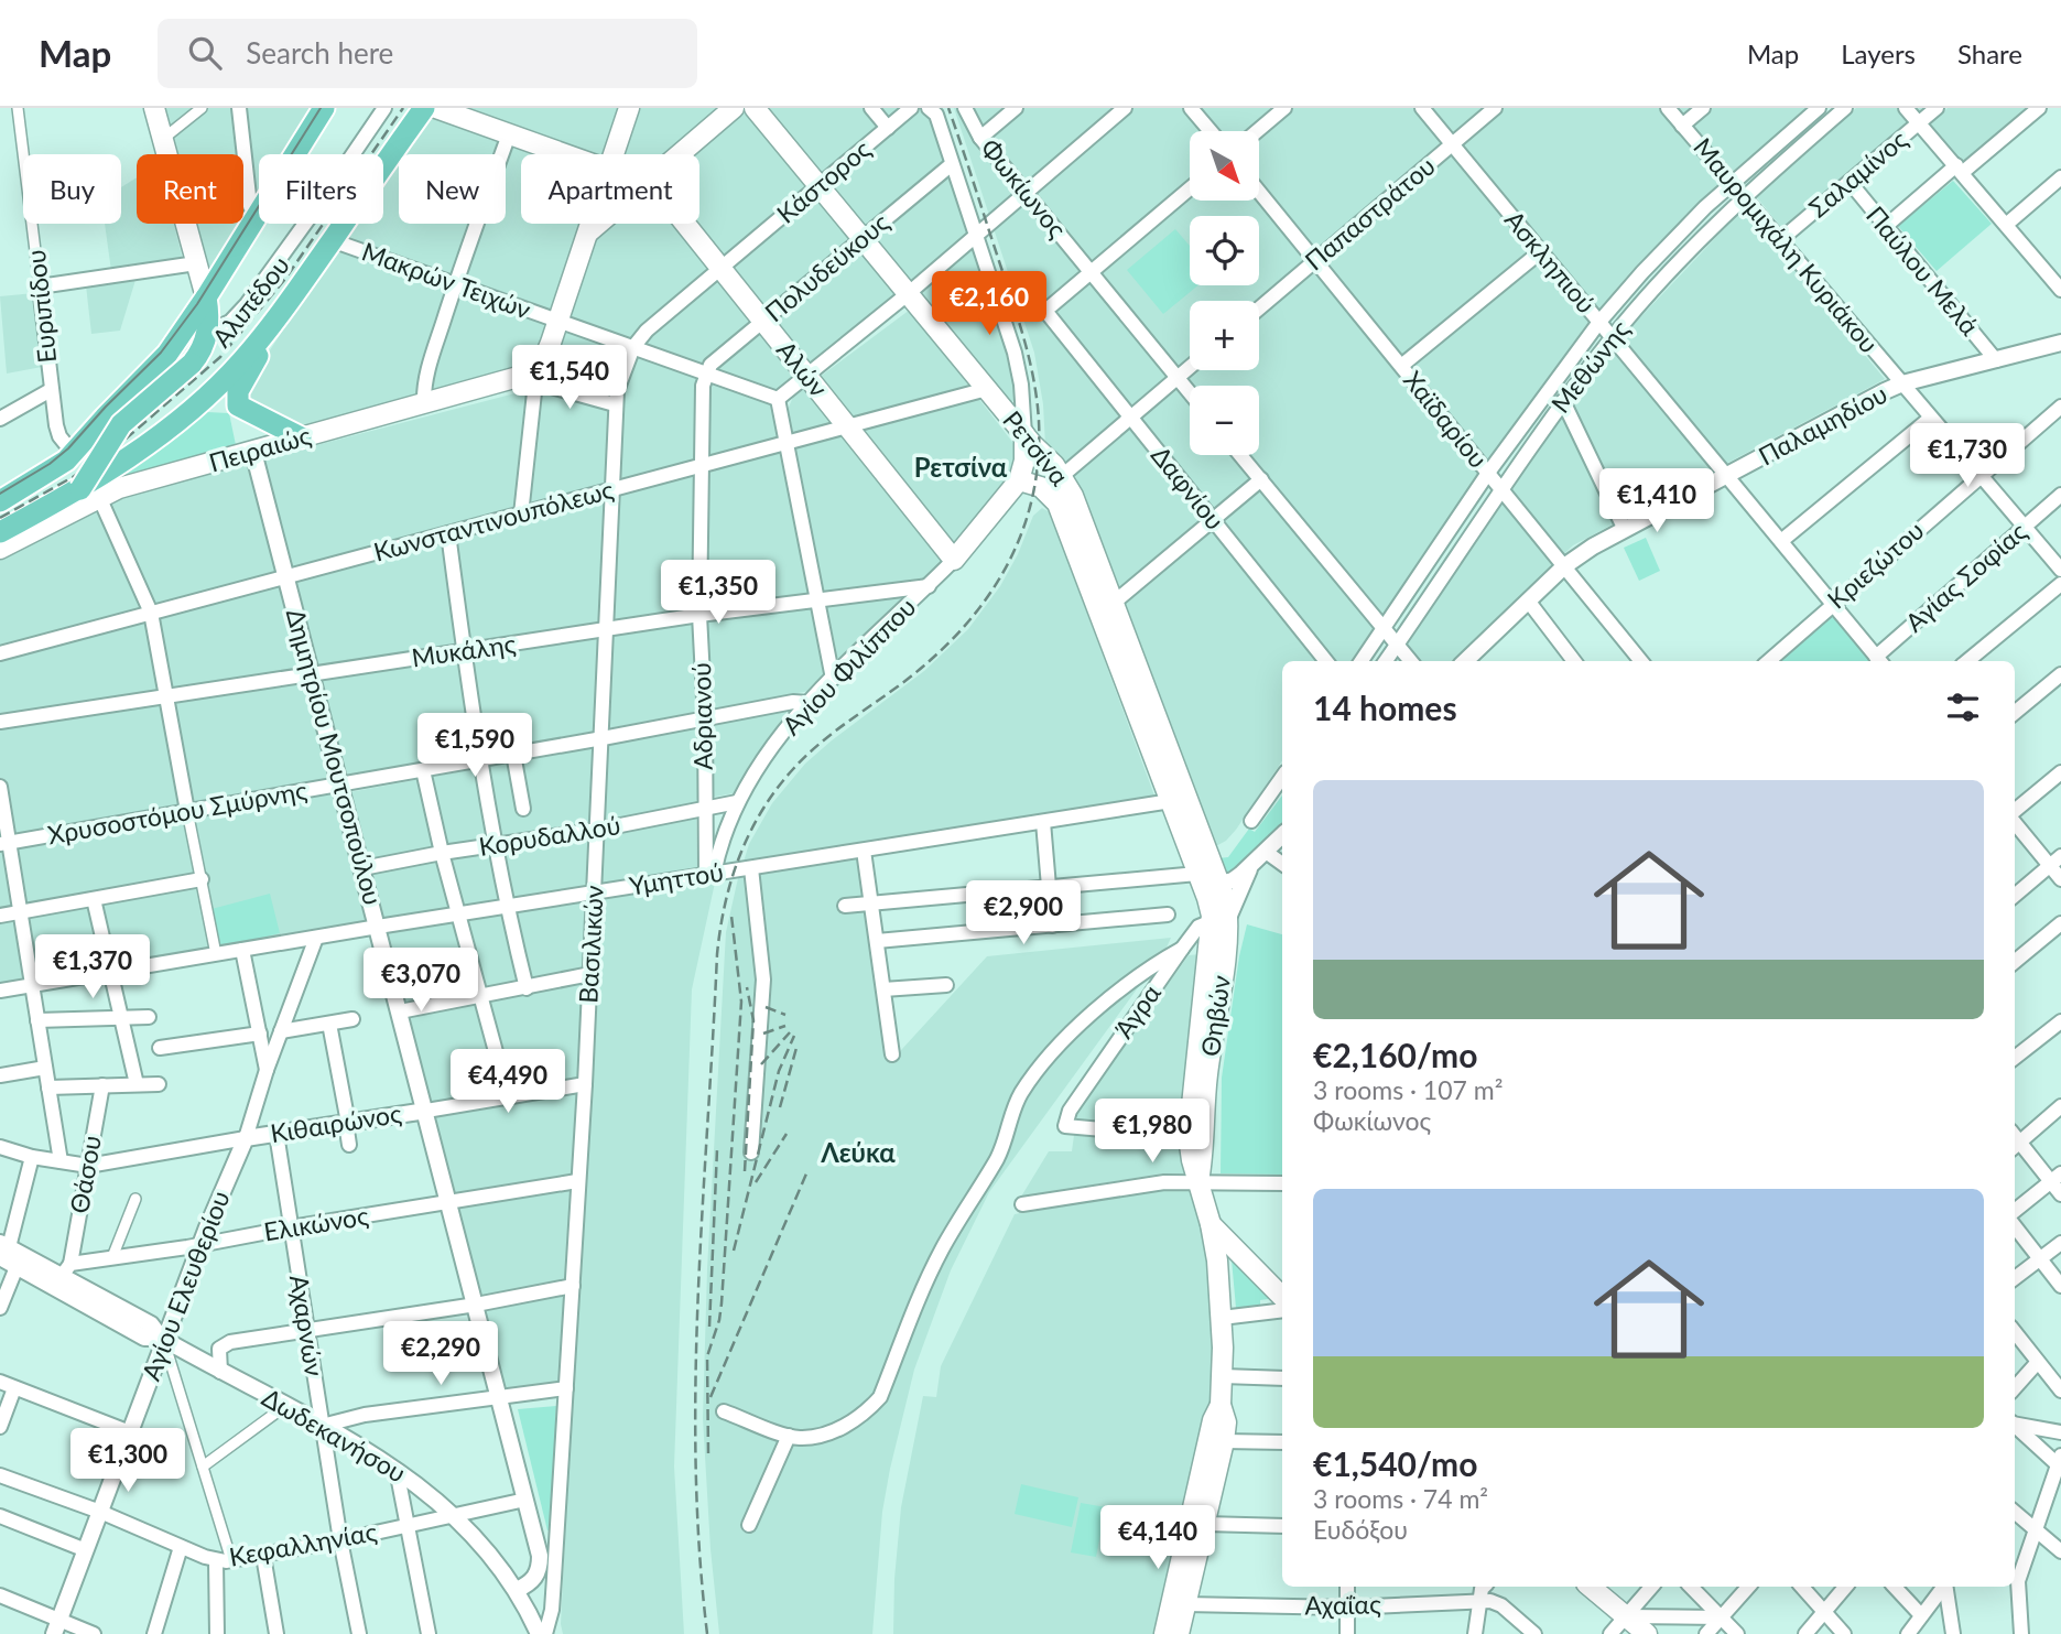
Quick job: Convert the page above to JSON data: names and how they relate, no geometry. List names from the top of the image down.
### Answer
{
  "streets": {
    "main road": [
      "Αλιπέδου",
      "Αλών",
      "Ρετσίνα",
      "Πειραιώς",
      "Αγίου Φιλίππου",
      "Θηβών"
    ],
    "street": [
      "Σαλαμίνος",
      "Κάστορος",
      "Φωκίωνος",
      "Παπαστράτου",
      "Μαυρομιχάλη Κυριάκου",
      "Ασκληπιού",
      "Πολυδεύκους",
      "Παύλου Μελά",
      "Μακρών Τειχών",
      "Ευριπίδου",
      "Μεθώνης",
      "Χαϊδαρίου",
      "Παλαμηδίου",
      "Δαφνίου",
      "Κωνσταντινουπόλεως",
      "Κριεζώτου",
      "Αγίας Σοφίας",
      "Μυκάλης",
      "Αδριανού",
      "Δημητρίου Μουτσοπούλου",
      "Χρυσοστόμου Σμύρνης",
      "Κορυδαλλού",
      "Υμηττού",
      "Βασιλικών",
      "Άγρα",
      "Κιθαιρώνος",
      "Θάσου",
      "Ελικώνος",
      "Αγίου Ελευθερίου",
      "Αχαρνών",
      "Δωδεκανήσου",
      "Κεφαλληνίας",
      "Αχαΐας"
    ]
  },
  "crossings": [
    ["Σαλαμίνος", "Μαυρομιχάλη Κυριάκου"],
    ["Σαλαμίνος", "Παύλου Μελά"],
    ["Κάστορος", "Μακρών Τειχών"],
    ["Κάστορος", "Αλών"],
    ["Κάστορος", "Ρετσίνα"],
    ["Κάστορος", "Βασιλικών"],
    ["Φωκίωνος", "Πολυδεύκους"],
    ["Φωκίωνος", "Ρετσίνα"],
    ["Φωκίωνος", "Δαφνίου"],
    ["Παπαστράτου", "Ασκληπιού"],
    ["Παπαστράτου", "Χαϊδαρίου"],
    ["Μαυρομιχάλη Κυριάκου", "Μεθώνης"],
    ["Μαυρομιχάλη Κυριάκου", "Παλαμηδίου"],
    ["Μαυρομιχάλη Κυριάκου", "Κριεζώτου"],
    ["Μαυρομιχάλη Κυριάκου", "Αγίας Σοφίας"],
    ["Ασκληπιού", "Μεθώνης"],
    ["Ασκληπιού", "Παλαμηδίου"],
    ["Ασκληπιού", "Κριεζώτου"],
    ["Ασκληπιού", "Αγίας Σοφίας"],
    ["Πολυδεύκους", "Μακρών Τειχών"],
    ["Πολυδεύκους", "Αλών"],
    ["Πολυδεύκους", "Ρετσίνα"],
    ["Πολυδεύκους", "Αδριανού"],
    ["Παύλου Μελά", "Παλαμηδίου"],
    ["Μακρών Τειχών", "Αλιπέδου"],
    ["Μακρών Τειχών", "Αδριανού"],
    ["Μακρών Τειχών", "Βασιλικών"],
    ["Αλιπέδου", "Πειραιώς"],
    ["Μεθώνης", "Χαϊδαρίου"],
    ["Αλών", "Κωνσταντινουπόλεως"],
    ["Αλών", "Αγίου Φιλίππου"],
    ["Χαϊδαρίου", "Παλαμηδίου"],
    ["Ρετσίνα", "Κωνσταντινουπόλεως"],
    ["Ρετσίνα", "Αγίου Φιλίππου"],
    ["Ρετσίνα", "Υμηττού"],
    ["Ρετσίνα", "Θηβών"],
    ["Πειραιώς", "Δημητρίου Μουτσοπούλου"],
    ["Κωνσταντινουπόλεως", "Αδριανού"],
    ["Κωνσταντινουπόλεως", "Δημητρίου Μουτσοπούλου"],
    ["Κωνσταντινουπόλεως", "Βασιλικών"],
    ["Μυκάλης", "Αγίου Φιλίππου"],
    ["Μυκάλης", "Αδριανού"],
    ["Μυκάλης", "Δημητρίου Μουτσοπούλου"],
    ["Μυκάλης", "Βασιλικών"],
    ["Αγίου Φιλίππου", "Αδριανού"],
    ["Αγίου Φιλίππου", "Χρυσοστόμου Σμύρνης"],
    ["Αγίου Φιλίππου", "Κορυδαλλού"],
    ["Αγίου Φιλίππου", "Υμηττού"],
    ["Αδριανού", "Χρυσοστόμου Σμύρνης"],
    ["Αδριανού", "Κορυδαλλού"],
    ["Αδριανού", "Υμηττού"],
    ["Δημητρίου Μουτσοπούλου", "Χρυσοστόμου Σμύρνης"],
    ["Δημητρίου Μουτσοπούλου", "Κορυδαλλού"],
    ["Δημητρίου Μουτσοπούλου", "Υμηττού"],
    ["Δημητρίου Μουτσοπούλου", "Κιθαιρώνος"],
    ["Δημητρίου Μουτσοπούλου", "Ελικώνος"],
    ["Δημητρίου Μουτσοπούλου", "Δωδεκανήσου"],
    ["Δημητρίου Μουτσοπούλου", "Κεφαλληνίας"],
    ["Χρυσοστόμου Σμύρνης", "Βασιλικών"],
    ["Κορυδαλλού", "Βασιλικών"],
    ["Υμηττού", "Βασιλικών"],
    ["Υμηττού", "Αγίου Ελευθερίου"],
    ["Βασιλικών", "Κιθαιρώνος"],
    ["Βασιλικών", "Ελικώνος"],
    ["Άγρα", "Θηβών"],
    ["Θηβών", "Αχαΐας"],
    ["Κιθαιρώνος", "Θάσου"],
    ["Κιθαιρώνος", "Αγίου Ελευθερίου"],
    ["Κιθαιρώνος", "Αχαρνών"],
    ["Θάσου", "Ελικώνος"],
    ["Θάσου", "Δωδεκανήσου"],
    ["Ελικώνος", "Αγίου Ελευθερίου"],
    ["Ελικώνος", "Αχαρνών"],
    ["Ελικώνος", "Δωδεκανήσου"],
    ["Αγίου Ελευθερίου", "Δωδεκανήσου"],
    ["Αγίου Ελευθερίου", "Κεφαλληνίας"],
    ["Αχαρνών", "Δωδεκανήσου"],
    ["Αχαρνών", "Κεφαλληνίας"],
    ["Δωδεκανήσου", "Κεφαλληνίας"]
  ],
  "districts": ["Ρετσίνα", "Λεύκα"],
  "north": "bottom right",
  "page": {
    "header": "Map",
    "search": "Search here",
    "nav": ["Map", "Layers", "Share"],
    "map_buttons": ["+", "−"],
    "chip": [
      "Buy",
      "Rent",
      "Filters",
      "New",
      "Apartment"
    ],
    "price": [
      "€2,160",
      "€1,540",
      "€1,730",
      "€1,410",
      "€1,350",
      "€1,590",
      "€2,900",
      "€1,370",
      "€3,070",
      "€4,490",
      "€1,980",
      "€2,290",
      "€1,300",
      "€4,140"
    ],
    "heading": "14 homes",
    "list": [
      {
        "name": "€2,160/mo",
        "note": "3 rooms · 107 m² · Φωκίωνος"
      },
      {
        "name": "€1,540/mo",
        "note": "3 rooms · 74 m² · Ευδόξου"
      }
    ]
  }
}
